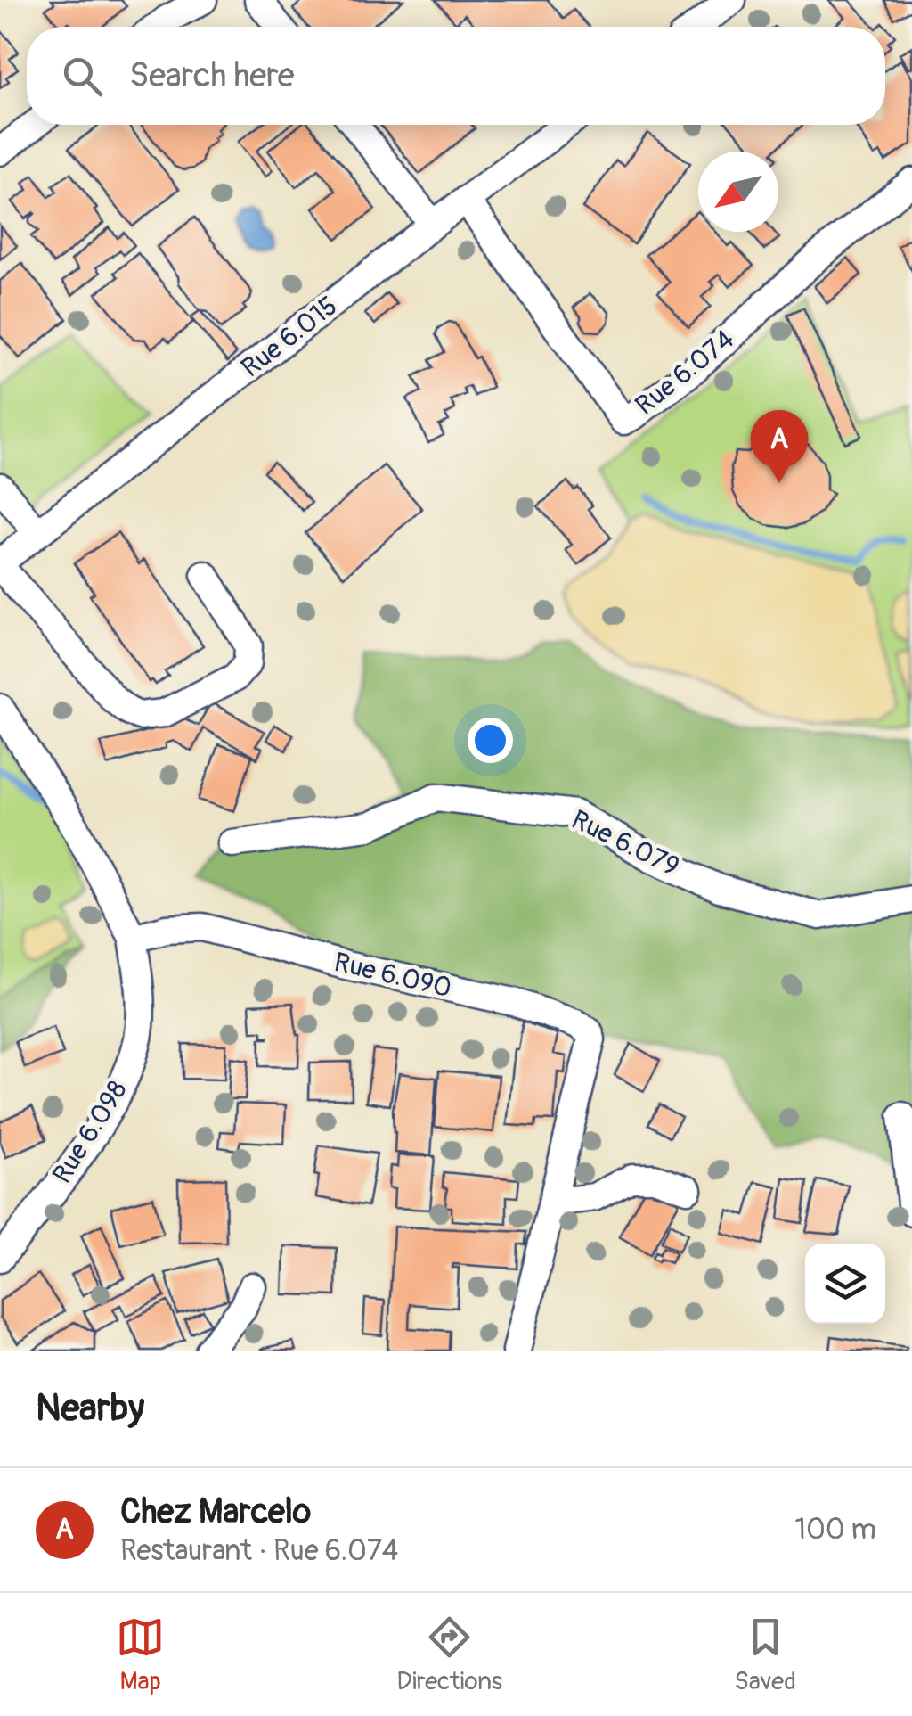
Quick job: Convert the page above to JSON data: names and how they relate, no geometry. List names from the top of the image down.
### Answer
{
  "streets": {
    "street": [
      "Rue 6.015",
      "Rue 6.074",
      "Rue 6.079",
      "Rue 6.090",
      "Rue 6.098"
    ]
  },
  "crossings": [
    ["Rue 6.015", "Rue 6.074"],
    ["Rue 6.090", "Rue 6.098"]
  ],
  "north": "bottom left",
  "page": {
    "search": "Search here",
    "pins": "A",
    "heading": "Nearby",
    "list": [
      {
        "mark": "A",
        "name": "Chez Marcelo",
        "note": "Restaurant · Rue 6.074",
        "value": "100 m"
      }
    ],
    "nav": ["Map", "Directions", "Saved"]
  }
}
